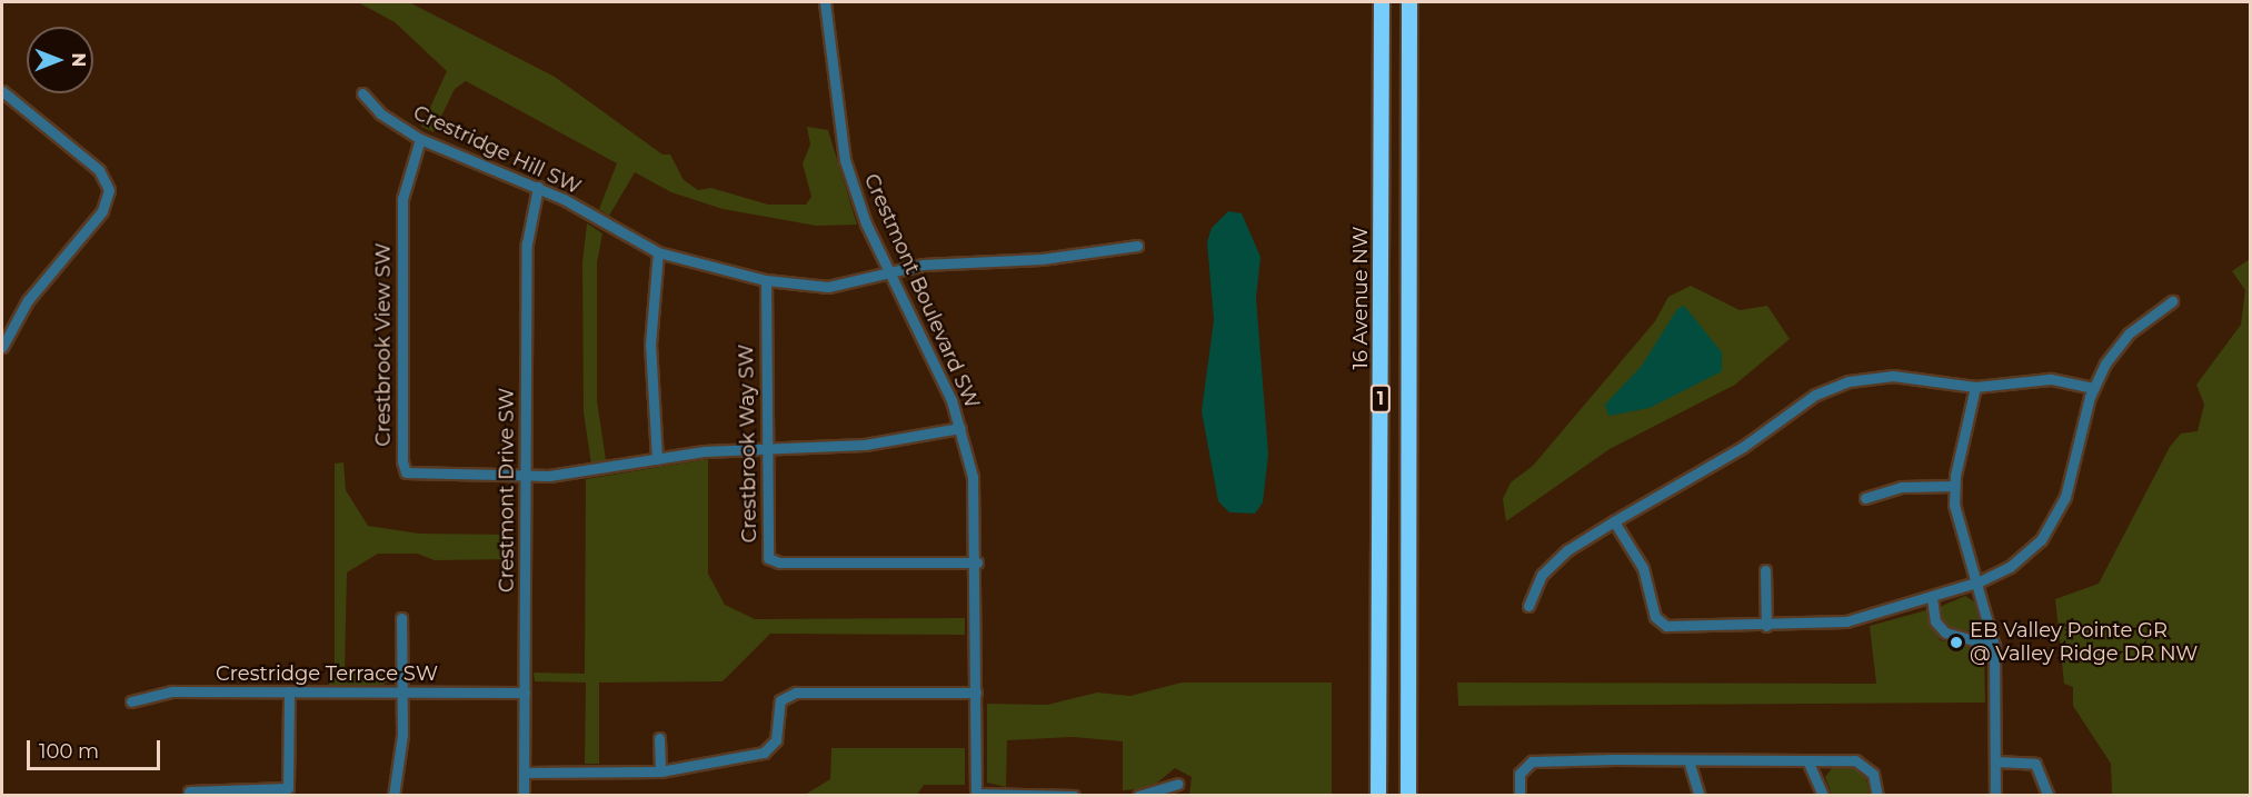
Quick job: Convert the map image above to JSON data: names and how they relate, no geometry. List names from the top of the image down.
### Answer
{
  "streets": {
    "highway": ["16 Avenue NW", "1"],
    "street": [
      "Crestridge Hill SW",
      "Crestmont Boulevard SW",
      "Crestbrook View SW",
      "Crestbrook Way SW",
      "Crestmont Drive SW",
      "Crestridge Terrace SW"
    ]
  },
  "crossings": [
    ["Crestridge Hill SW", "Crestmont Boulevard SW"],
    ["Crestridge Hill SW", "Crestbrook View SW"],
    ["Crestridge Hill SW", "Crestbrook Way SW"],
    ["Crestridge Hill SW", "Crestmont Drive SW"],
    ["Crestmont Boulevard SW", "Crestbrook Way SW"],
    ["Crestbrook View SW", "Crestmont Drive SW"],
    ["Crestmont Drive SW", "Crestridge Terrace SW"]
  ],
  "places": ["EB Valley Pointe GR @ Valley Ridge DR NW"],
  "scale_bar": "100 m",
  "north": "right"
}
